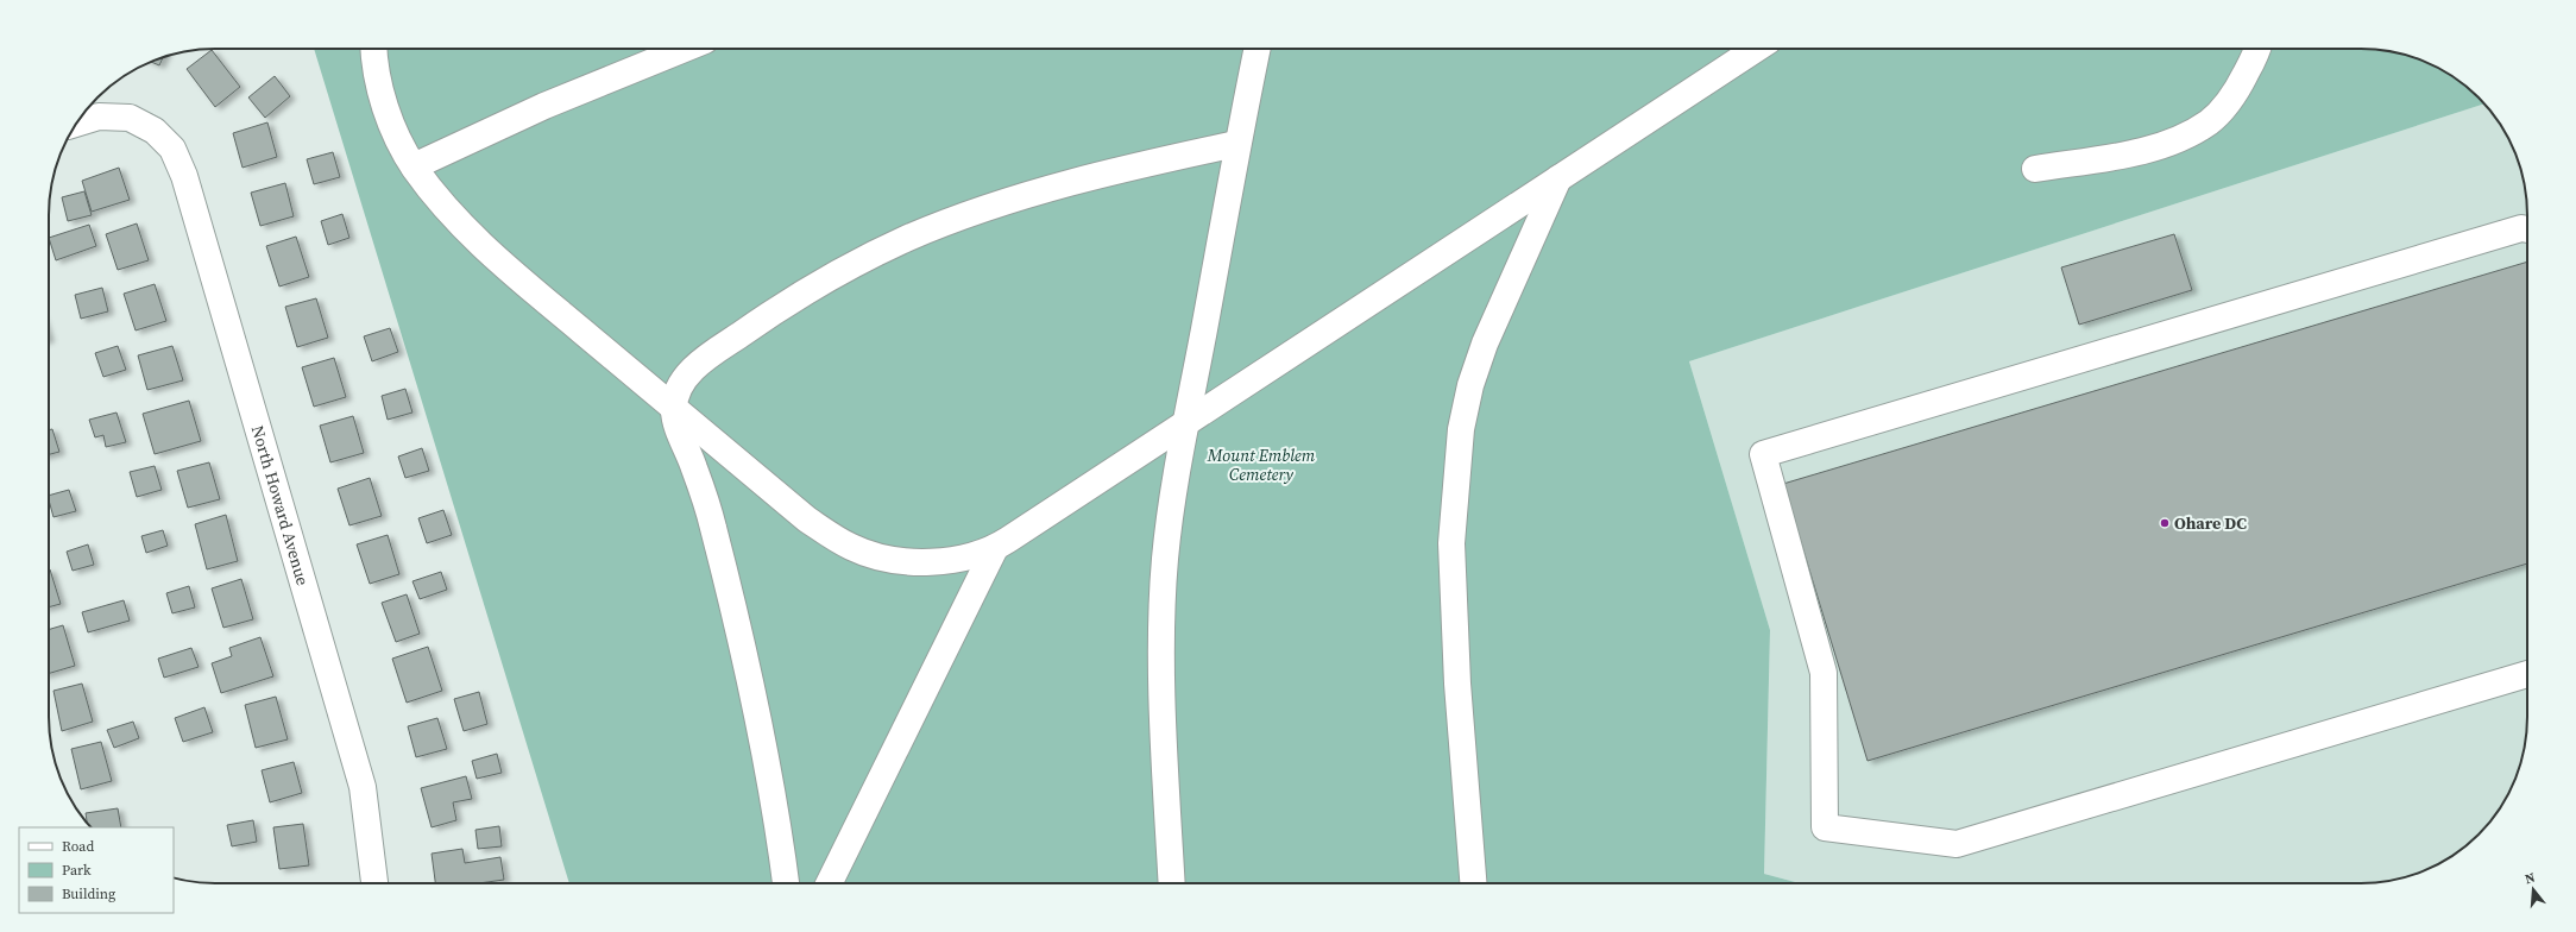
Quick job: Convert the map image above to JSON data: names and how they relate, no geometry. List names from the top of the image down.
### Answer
{
  "streets": {
    "street": ["North Howard Avenue"]
  },
  "parks": ["Mount Emblem Cemetery"],
  "places": ["Ohare DC"],
  "legend": ["Road", "Park", "Building"],
  "north": "top"
}
